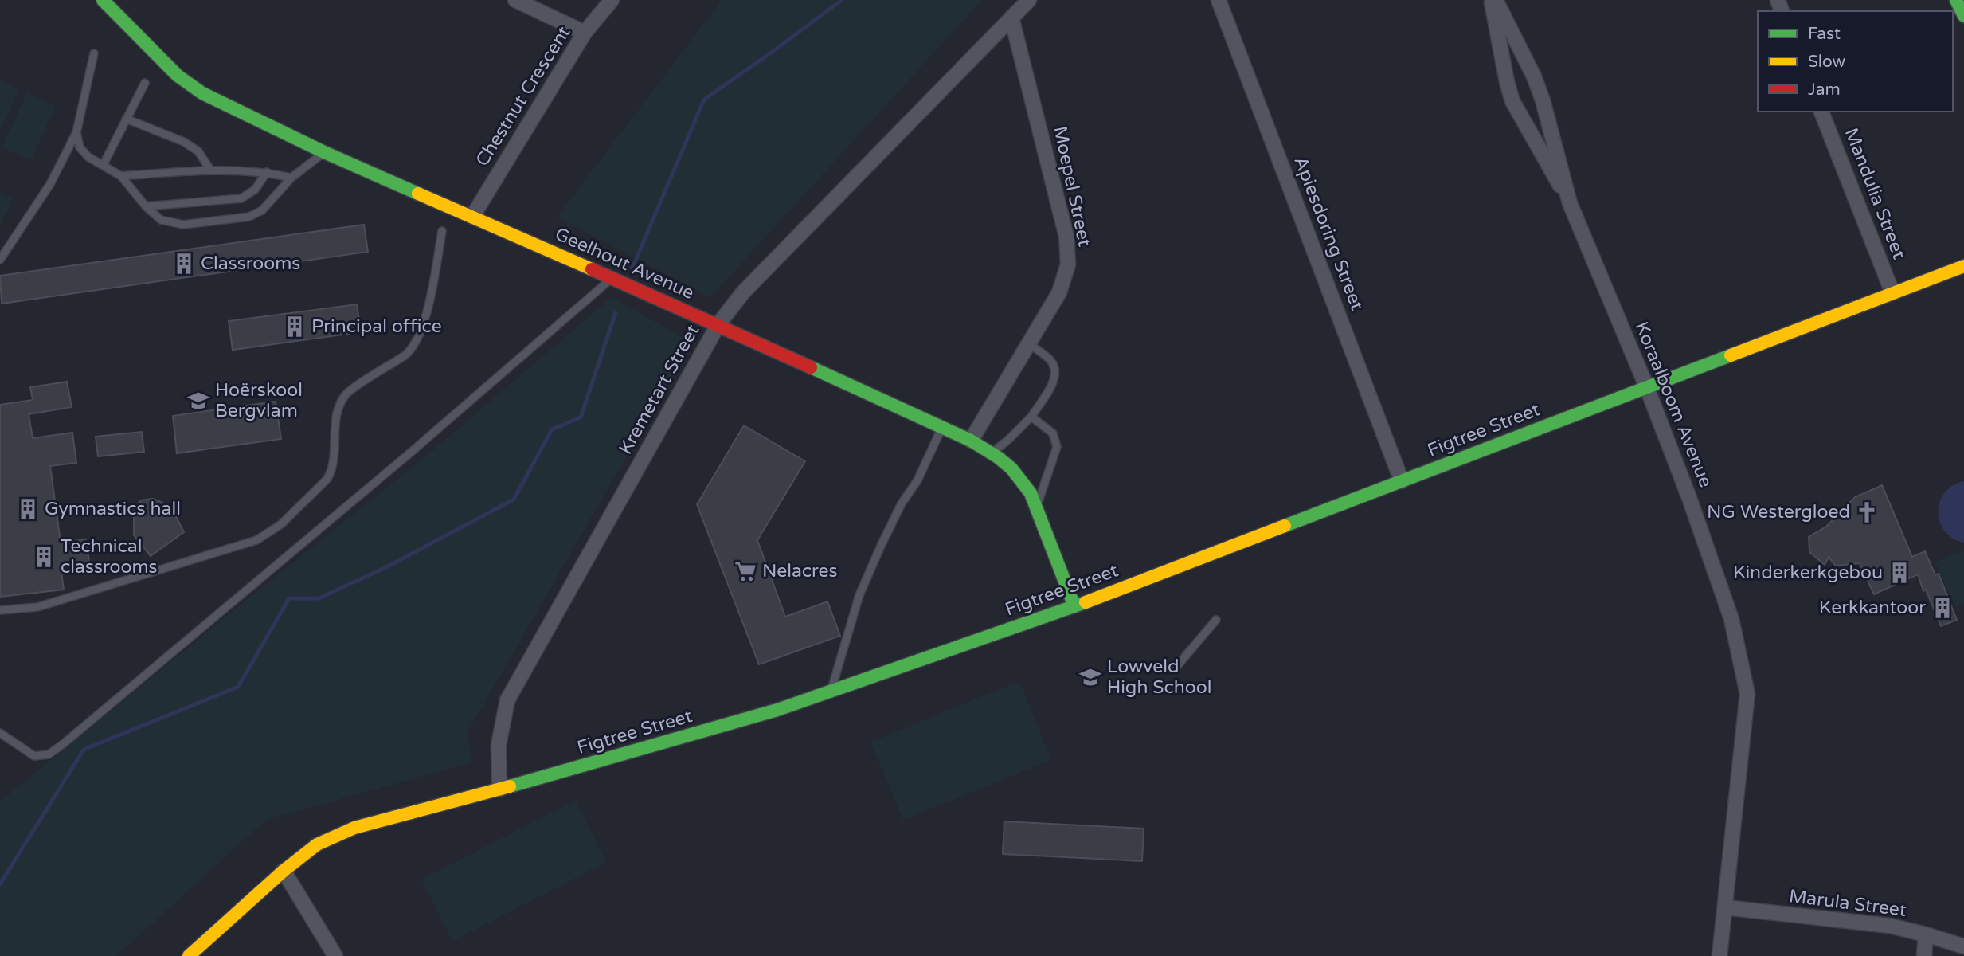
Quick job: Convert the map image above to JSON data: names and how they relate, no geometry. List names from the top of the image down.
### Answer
{
  "streets": {
    "street": [
      "Chestnut Crescent",
      "Moepel Street",
      "Mandulia Street",
      "Apiesdoring Street",
      "Geelhout Avenue",
      "Kremetart Street",
      "Koraalboom Avenue",
      "Figtree Street",
      "Marula Street"
    ]
  },
  "crossings": [
    ["Chestnut Crescent", "Geelhout Avenue"],
    ["Moepel Street", "Geelhout Avenue"],
    ["Moepel Street", "Kremetart Street"],
    ["Mandulia Street", "Figtree Street"],
    ["Apiesdoring Street", "Figtree Street"],
    ["Geelhout Avenue", "Kremetart Street"],
    ["Geelhout Avenue", "Figtree Street"],
    ["Kremetart Street", "Figtree Street"],
    ["Koraalboom Avenue", "Figtree Street"],
    ["Koraalboom Avenue", "Marula Street"]
  ],
  "places": {
    "building": [
      "Classrooms",
      "Principal office",
      "Gymnastics hall",
      "Technical classrooms",
      "Kinderkerkgebou",
      "Kerkkantoor"
    ],
    "school or university": ["Hoërskool Bergvlam", "Lowveld High School"],
    "church": ["NG Westergloed"],
    "supermarket": ["Nelacres"]
  },
  "legend": ["Fast", "Slow", "Jam"]
}
